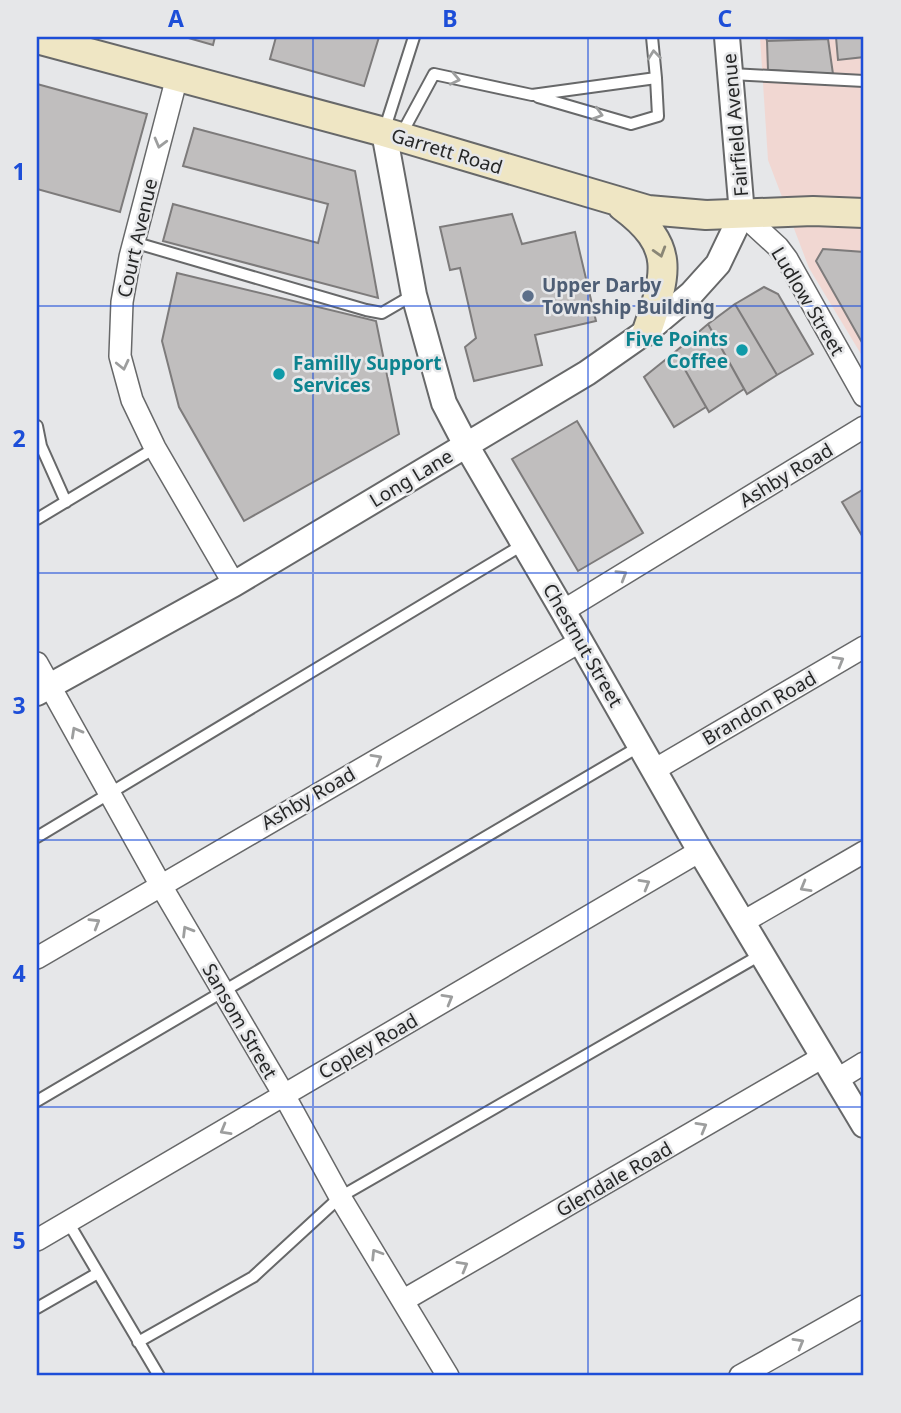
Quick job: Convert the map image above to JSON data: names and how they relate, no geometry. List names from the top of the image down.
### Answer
{
  "streets": {
    "main road": ["Garrett Road"],
    "street": [
      "Fairfield Avenue",
      "Court Avenue",
      "Ludlow Street",
      "Ashby Road",
      "Long Lane",
      "Chestnut Street",
      "Brandon Road",
      "Sansom Street",
      "Copley Road",
      "Glendale Road"
    ]
  },
  "crossings": [
    ["Fairfield Avenue", "Garrett Road"],
    ["Fairfield Avenue", "Ludlow Street"],
    ["Fairfield Avenue", "Long Lane"],
    ["Garrett Road", "Court Avenue"],
    ["Garrett Road", "Ludlow Street"],
    ["Garrett Road", "Long Lane"],
    ["Garrett Road", "Chestnut Street"],
    ["Court Avenue", "Long Lane"],
    ["Ludlow Street", "Long Lane"],
    ["Ashby Road", "Chestnut Street"],
    ["Ashby Road", "Sansom Street"],
    ["Long Lane", "Chestnut Street"],
    ["Long Lane", "Sansom Street"],
    ["Chestnut Street", "Brandon Road"],
    ["Chestnut Street", "Copley Road"],
    ["Chestnut Street", "Glendale Road"],
    ["Sansom Street", "Copley Road"],
    ["Sansom Street", "Glendale Road"]
  ],
  "one_way": [
    "Court Avenue",
    "Ashby Road",
    "Sansom Street",
    "Glendale Road"
  ],
  "places": ["Upper Darby Township Building", "Five Points Coffee", "Familly Support Services"],
  "grid": {
    "columns": ["A", "B", "C"],
    "rows": [
      "1",
      "2",
      "3",
      "4",
      "5"
    ]
  }
}
